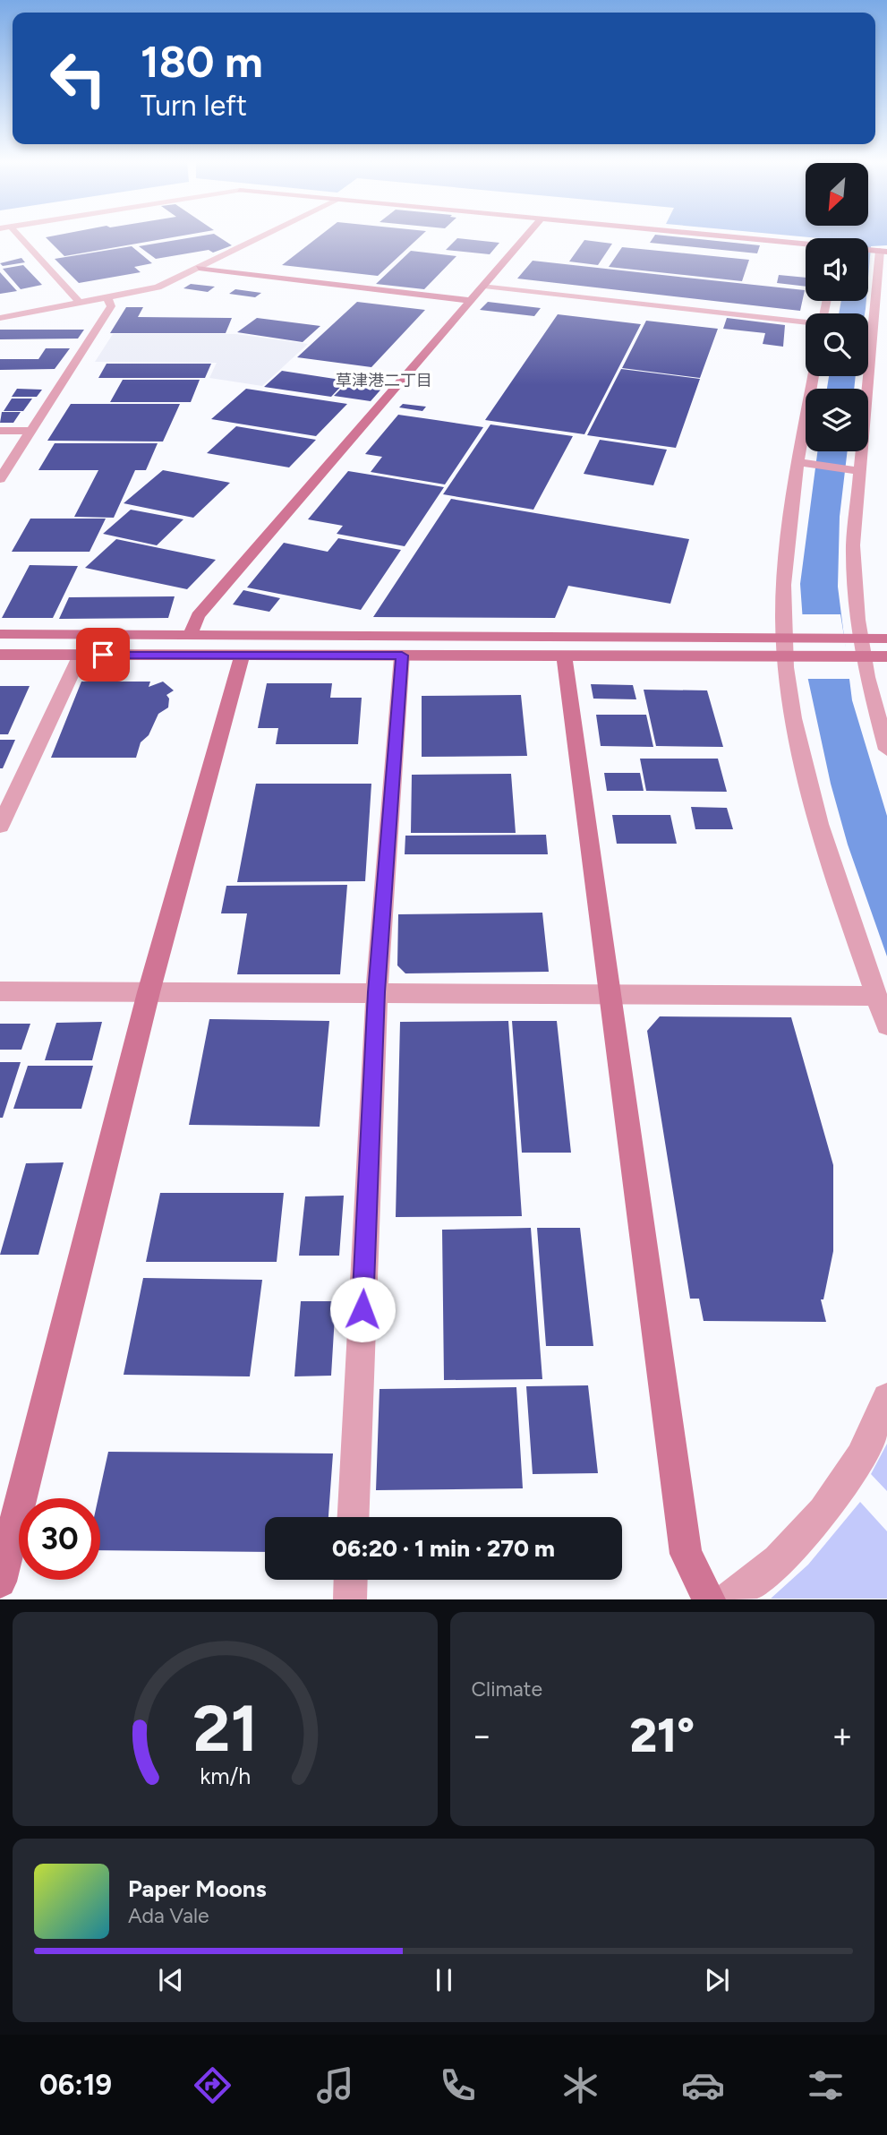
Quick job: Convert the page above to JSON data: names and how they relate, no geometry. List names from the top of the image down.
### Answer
{
  "districts": ["草津港二丁目"],
  "north": "bottom left",
  "page": {
    "turn": ["180 m", "Turn left"],
    "limit": "30",
    "trip": "06:20 · 1 min · 270 m",
    "tile": "Climate",
    "heat": ["−", "21°", "+"],
    "song": ["Paper Moons", "Ada Vale"],
    "tabs": "06:19",
    "gauge": ["21", "km/h"]
  }
}
